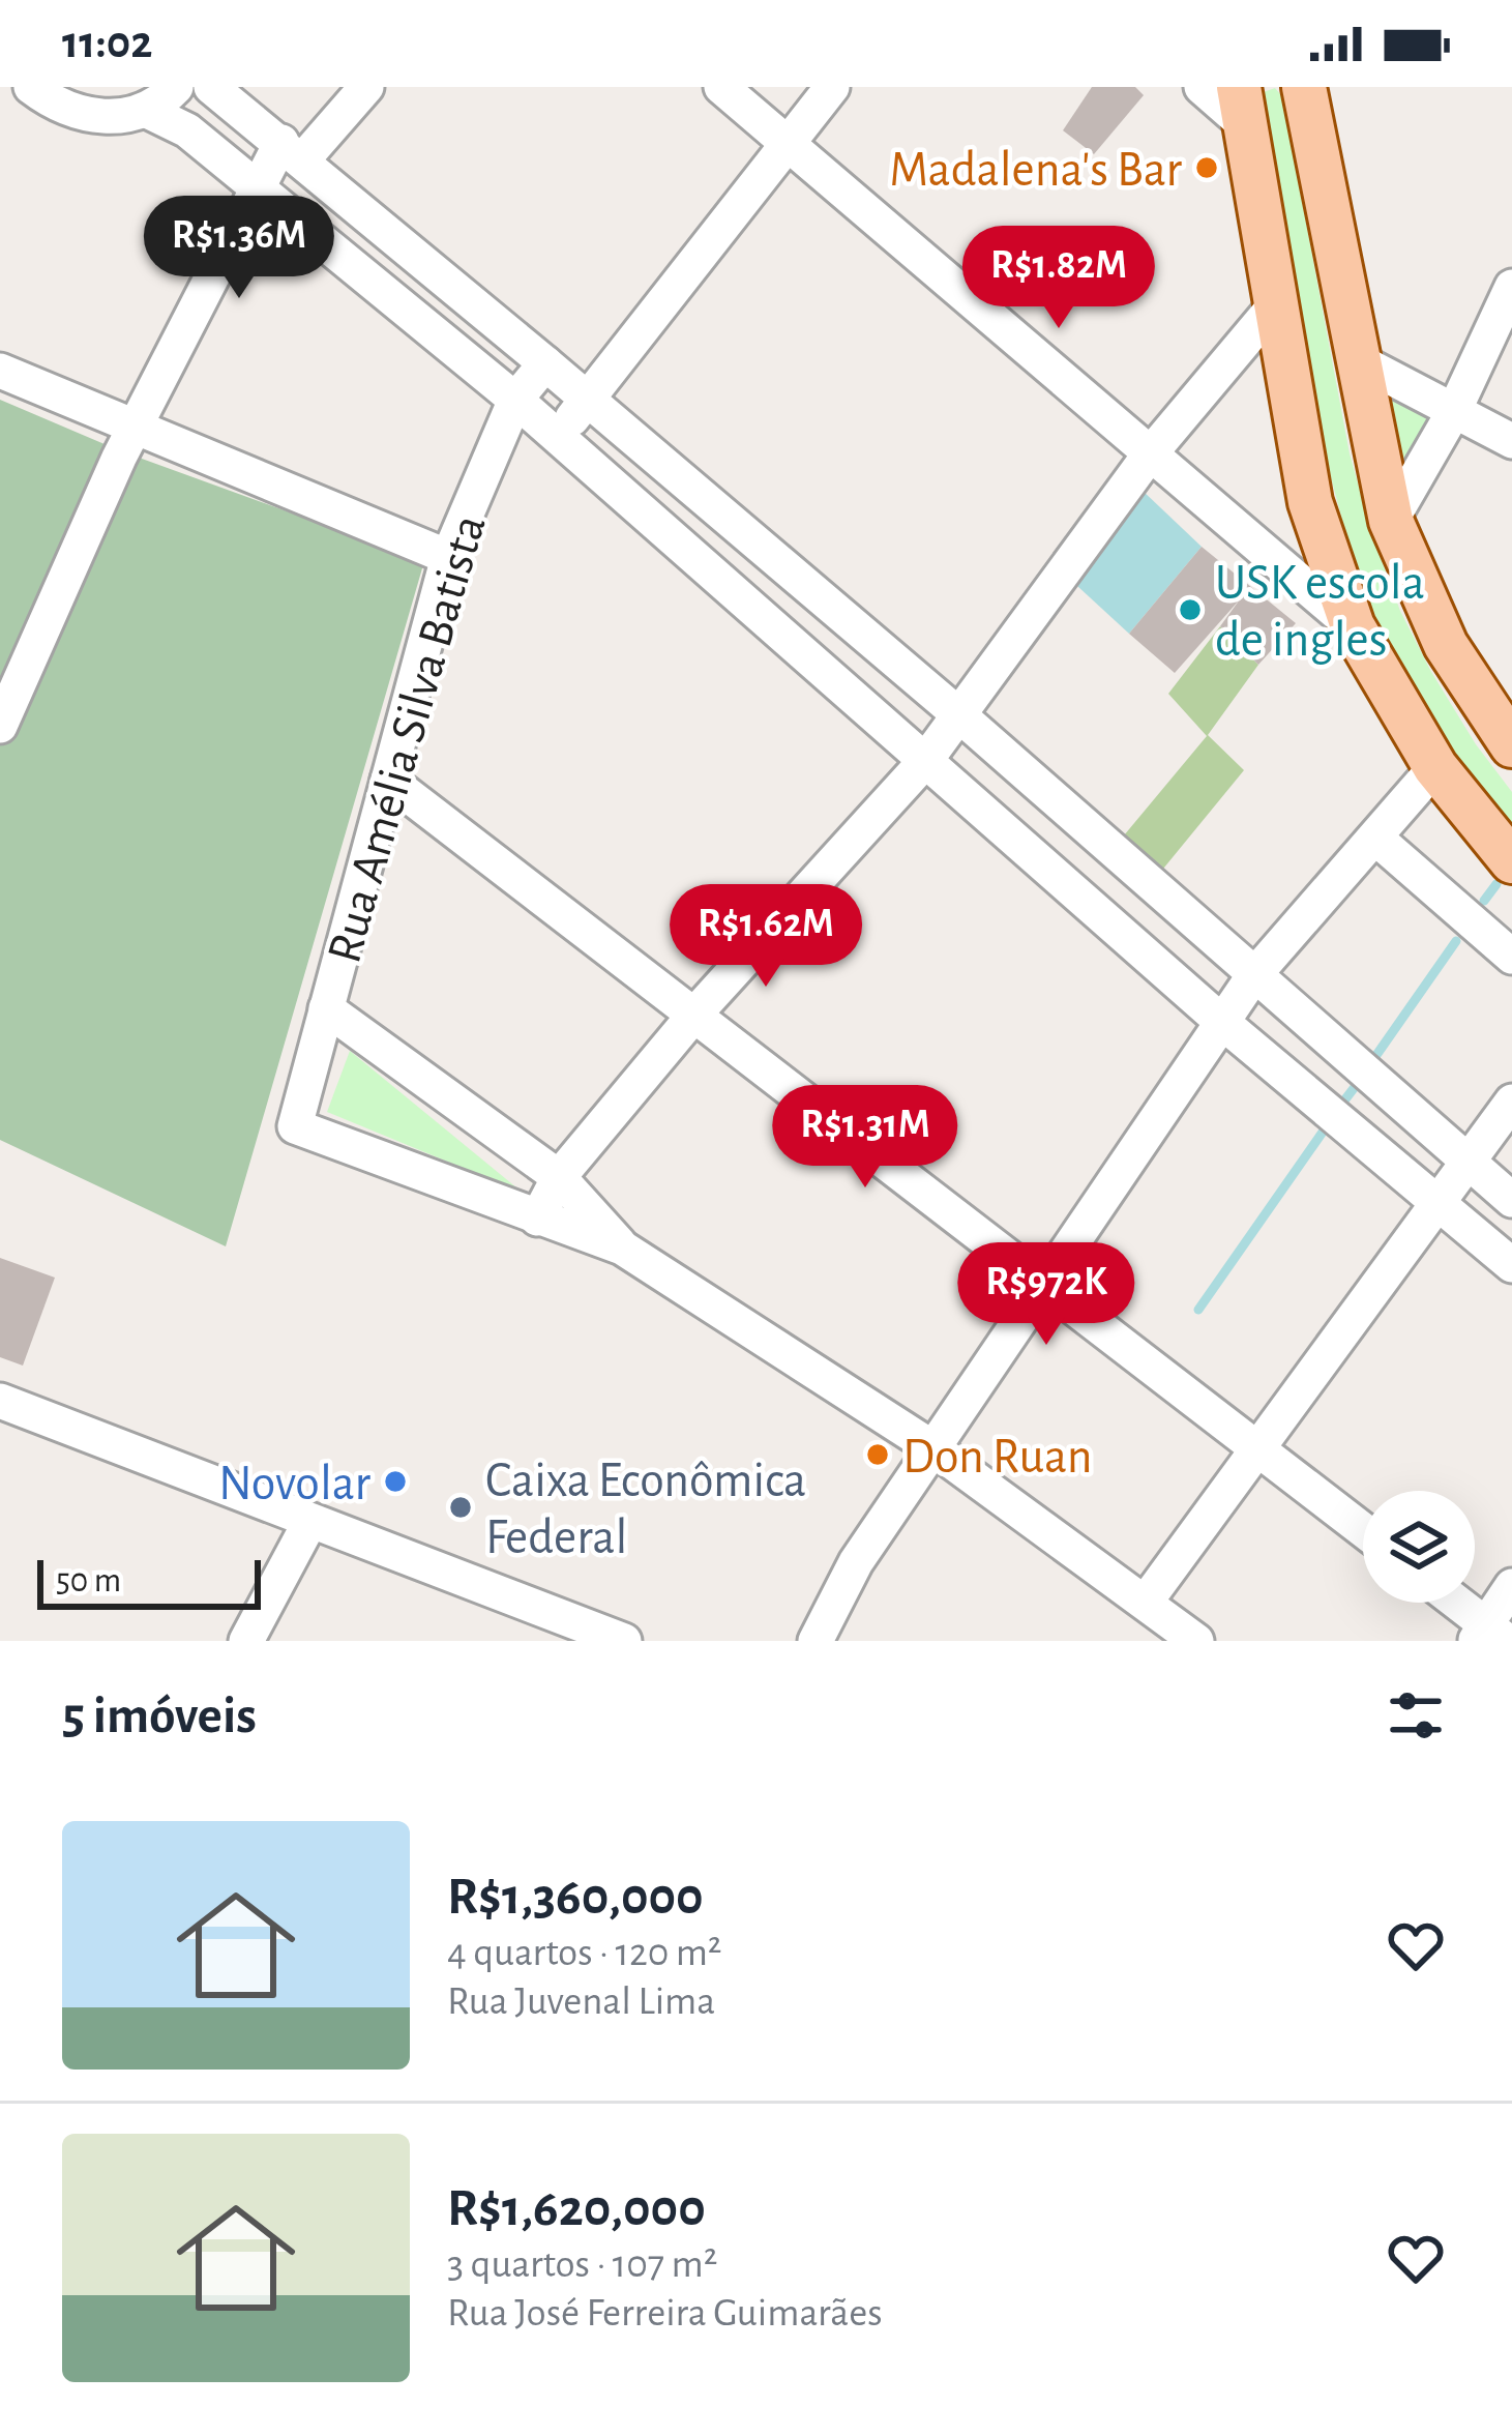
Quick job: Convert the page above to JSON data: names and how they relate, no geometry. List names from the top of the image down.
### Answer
{
  "streets": {
    "street": ["Rua Amélia Silva Batista"]
  },
  "places": [
    "Madalena's Bar",
    "USK escola de ingles",
    "Don Ruan",
    "Novolar",
    "Caixa Econômica Federal"
  ],
  "scale_bar": "50 m",
  "page": {
    "status": "11:02",
    "price": [
      "R$1.36M",
      "R$1.82M",
      "R$1.62M",
      "R$1.31M",
      "R$972K"
    ],
    "scale": "50 m",
    "heading": "5 imóveis",
    "list": [
      {
        "name": "R$1,360,000",
        "note": "4 quartos · 120 m² · Rua Juvenal Lima"
      },
      {
        "name": "R$1,620,000",
        "note": "3 quartos · 107 m² · Rua José Ferreira Guimarães"
      }
    ]
  }
}
